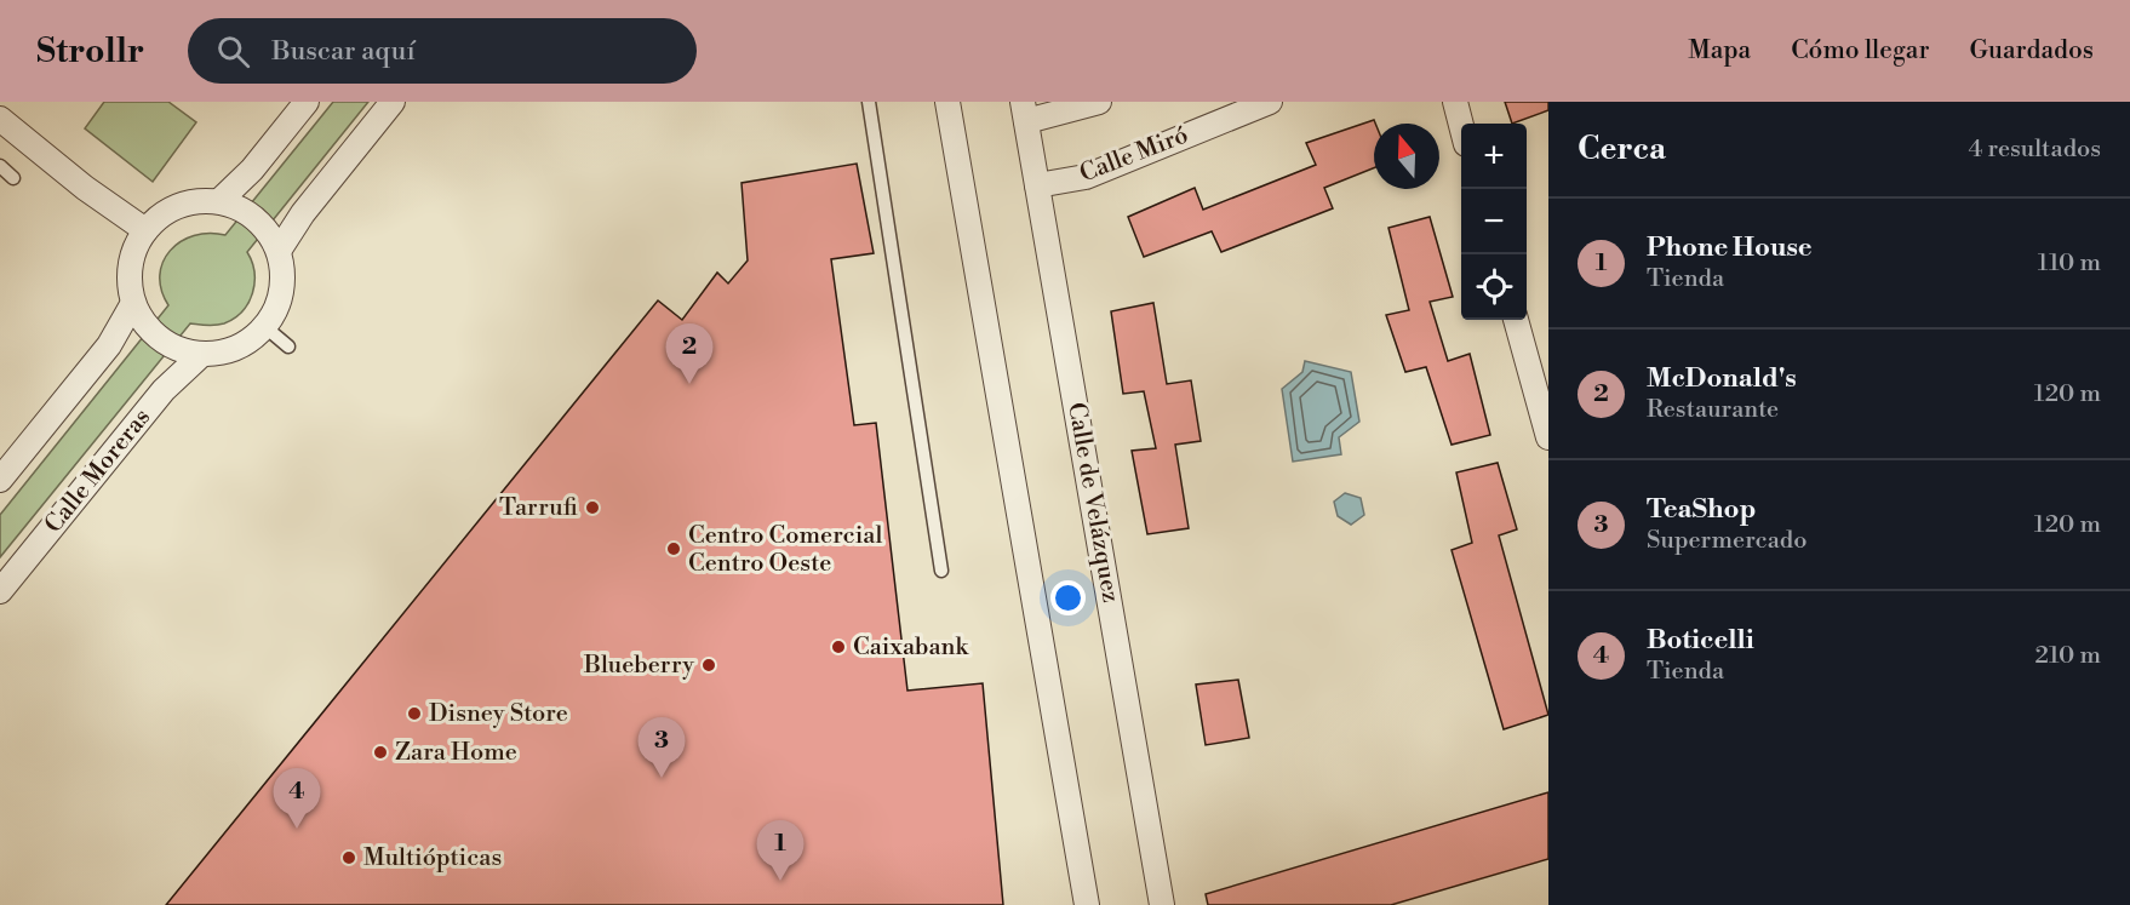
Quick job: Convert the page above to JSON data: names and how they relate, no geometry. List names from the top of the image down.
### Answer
{
  "streets": {
    "street": ["Calle Miró", "Calle Moreras", "Calle de Velázquez"]
  },
  "crossings": [
    ["Calle Miró", "Calle de Velázquez"]
  ],
  "places": [
    "Tarrufi",
    "Centro Comercial Centro Oeste",
    "Caixabank",
    "Blueberry",
    "Disney Store",
    "Zara Home",
    "Multiópticas"
  ],
  "north": "top",
  "page": {
    "header": "Strollr",
    "search": "Buscar aquí",
    "nav": ["Mapa", "Cómo llegar", "Guardados"],
    "heading": ["Cerca", "4 resultados"],
    "map_buttons": ["+", "−"],
    "list": [
      {
        "mark": "1",
        "name": "Phone House",
        "note": "Tienda",
        "value": "110 m"
      },
      {
        "mark": "2",
        "name": "McDonald's",
        "note": "Restaurante",
        "value": "120 m"
      },
      {
        "mark": "3",
        "name": "TeaShop",
        "note": "Supermercado",
        "value": "120 m"
      },
      {
        "mark": "4",
        "name": "Boticelli",
        "note": "Tienda",
        "value": "210 m"
      }
    ],
    "pins": [
      "2",
      "3",
      "4",
      "1"
    ]
  }
}
